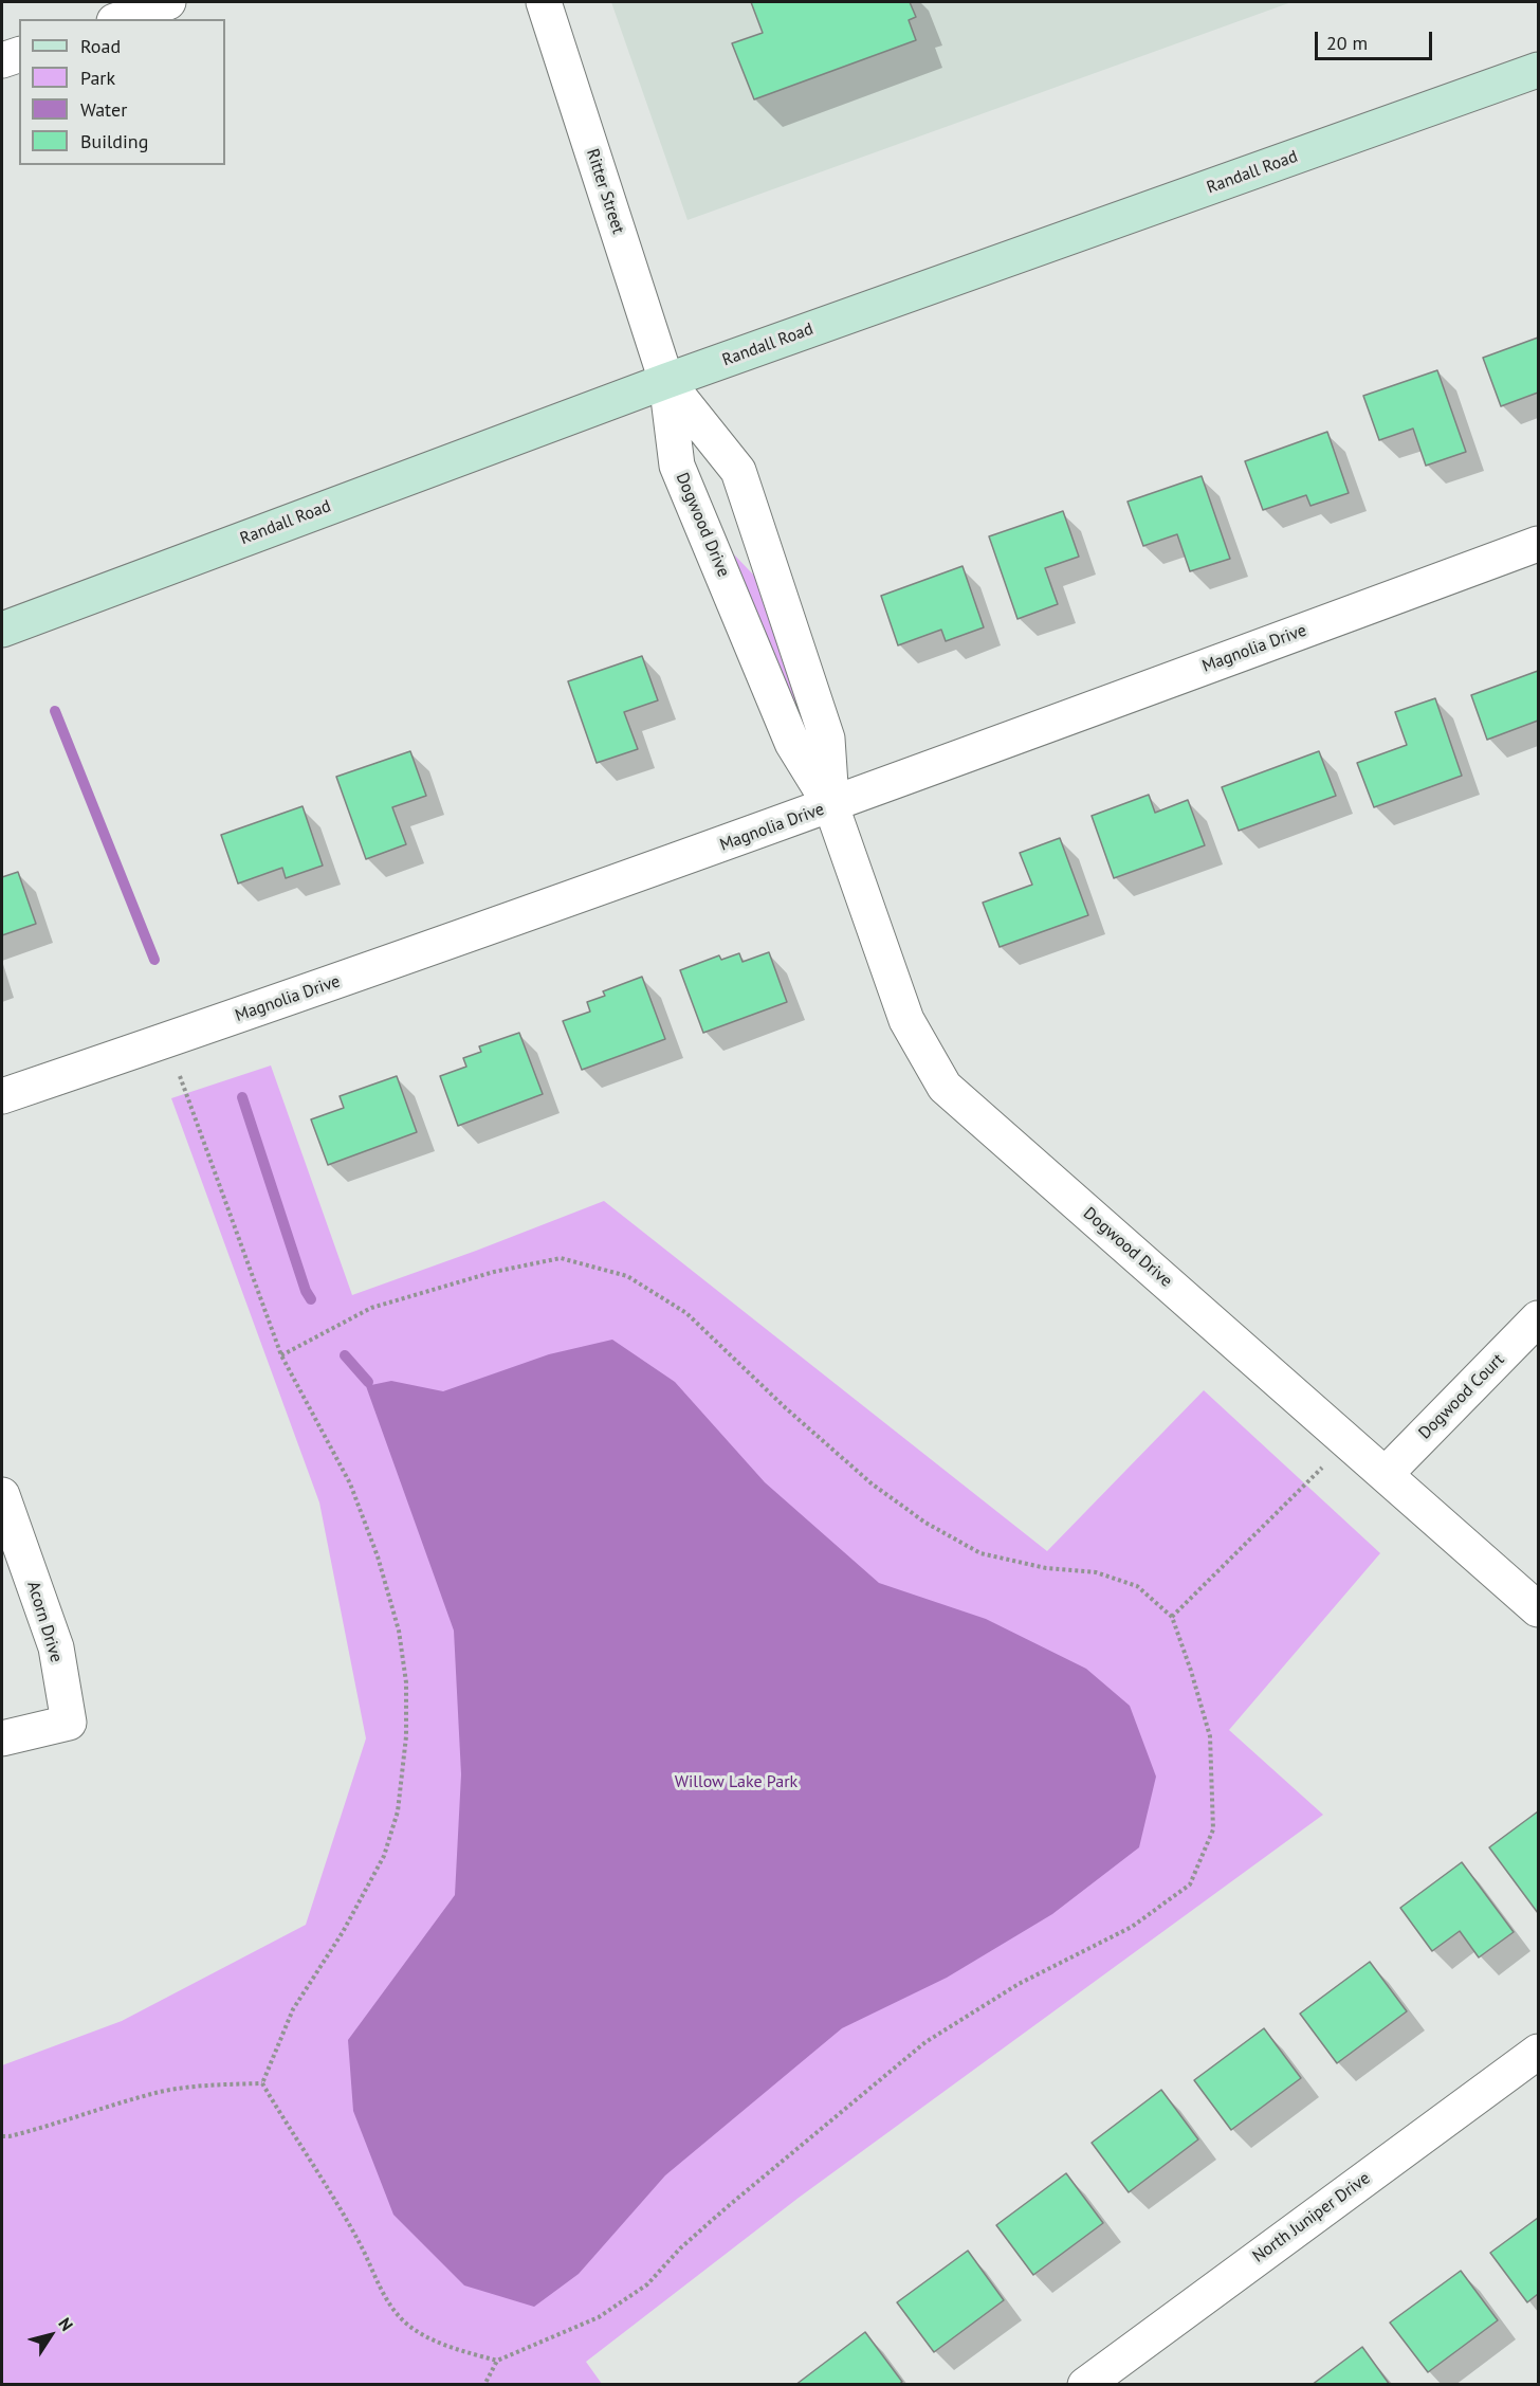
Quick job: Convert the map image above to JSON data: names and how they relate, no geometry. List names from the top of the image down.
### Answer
{
  "streets": {
    "main road": ["Randall Road"],
    "street": [
      "Ritter Street",
      "Dogwood Drive",
      "Magnolia Drive",
      "Dogwood Court",
      "Acorn Drive",
      "North Juniper Drive"
    ]
  },
  "crossings": [
    ["Randall Road", "Ritter Street"],
    ["Randall Road", "Dogwood Drive"],
    ["Ritter Street", "Dogwood Drive"],
    ["Dogwood Drive", "Magnolia Drive"],
    ["Dogwood Drive", "Dogwood Court"]
  ],
  "parks": ["Willow Lake Park"],
  "legend": [
    "Road",
    "Park",
    "Water",
    "Building"
  ],
  "scale_bar": "20 m",
  "north": "top right"
}
